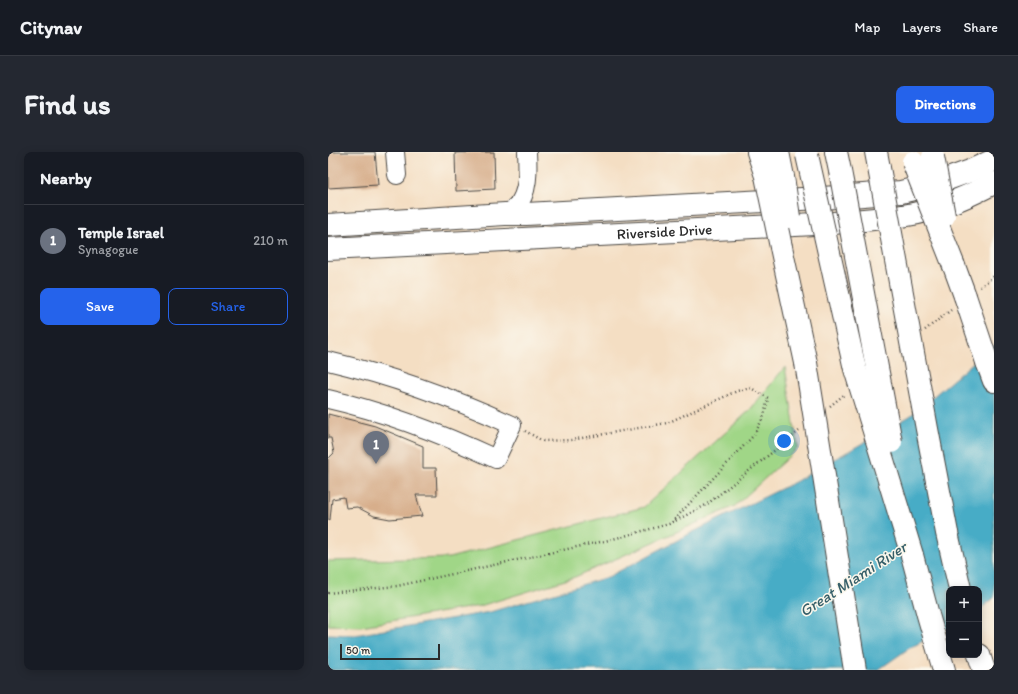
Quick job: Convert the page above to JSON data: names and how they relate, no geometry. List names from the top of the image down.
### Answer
{
  "streets": {
    "main road": ["Riverside Drive"]
  },
  "water": ["Great Miami River"],
  "scale_bar": "50 m",
  "page": {
    "header": "Citynav",
    "nav": ["Map", "Layers", "Share"],
    "buttons": [
      "Directions",
      ["Save", "Share"]
    ],
    "title": "Find us",
    "heading": "Nearby",
    "list": [
      {
        "mark": "1",
        "name": "Temple Israel",
        "note": "Synagogue",
        "value": "210 m"
      }
    ],
    "pins": "1",
    "map_buttons": ["+", "−"],
    "scale": "50 m"
  }
}
